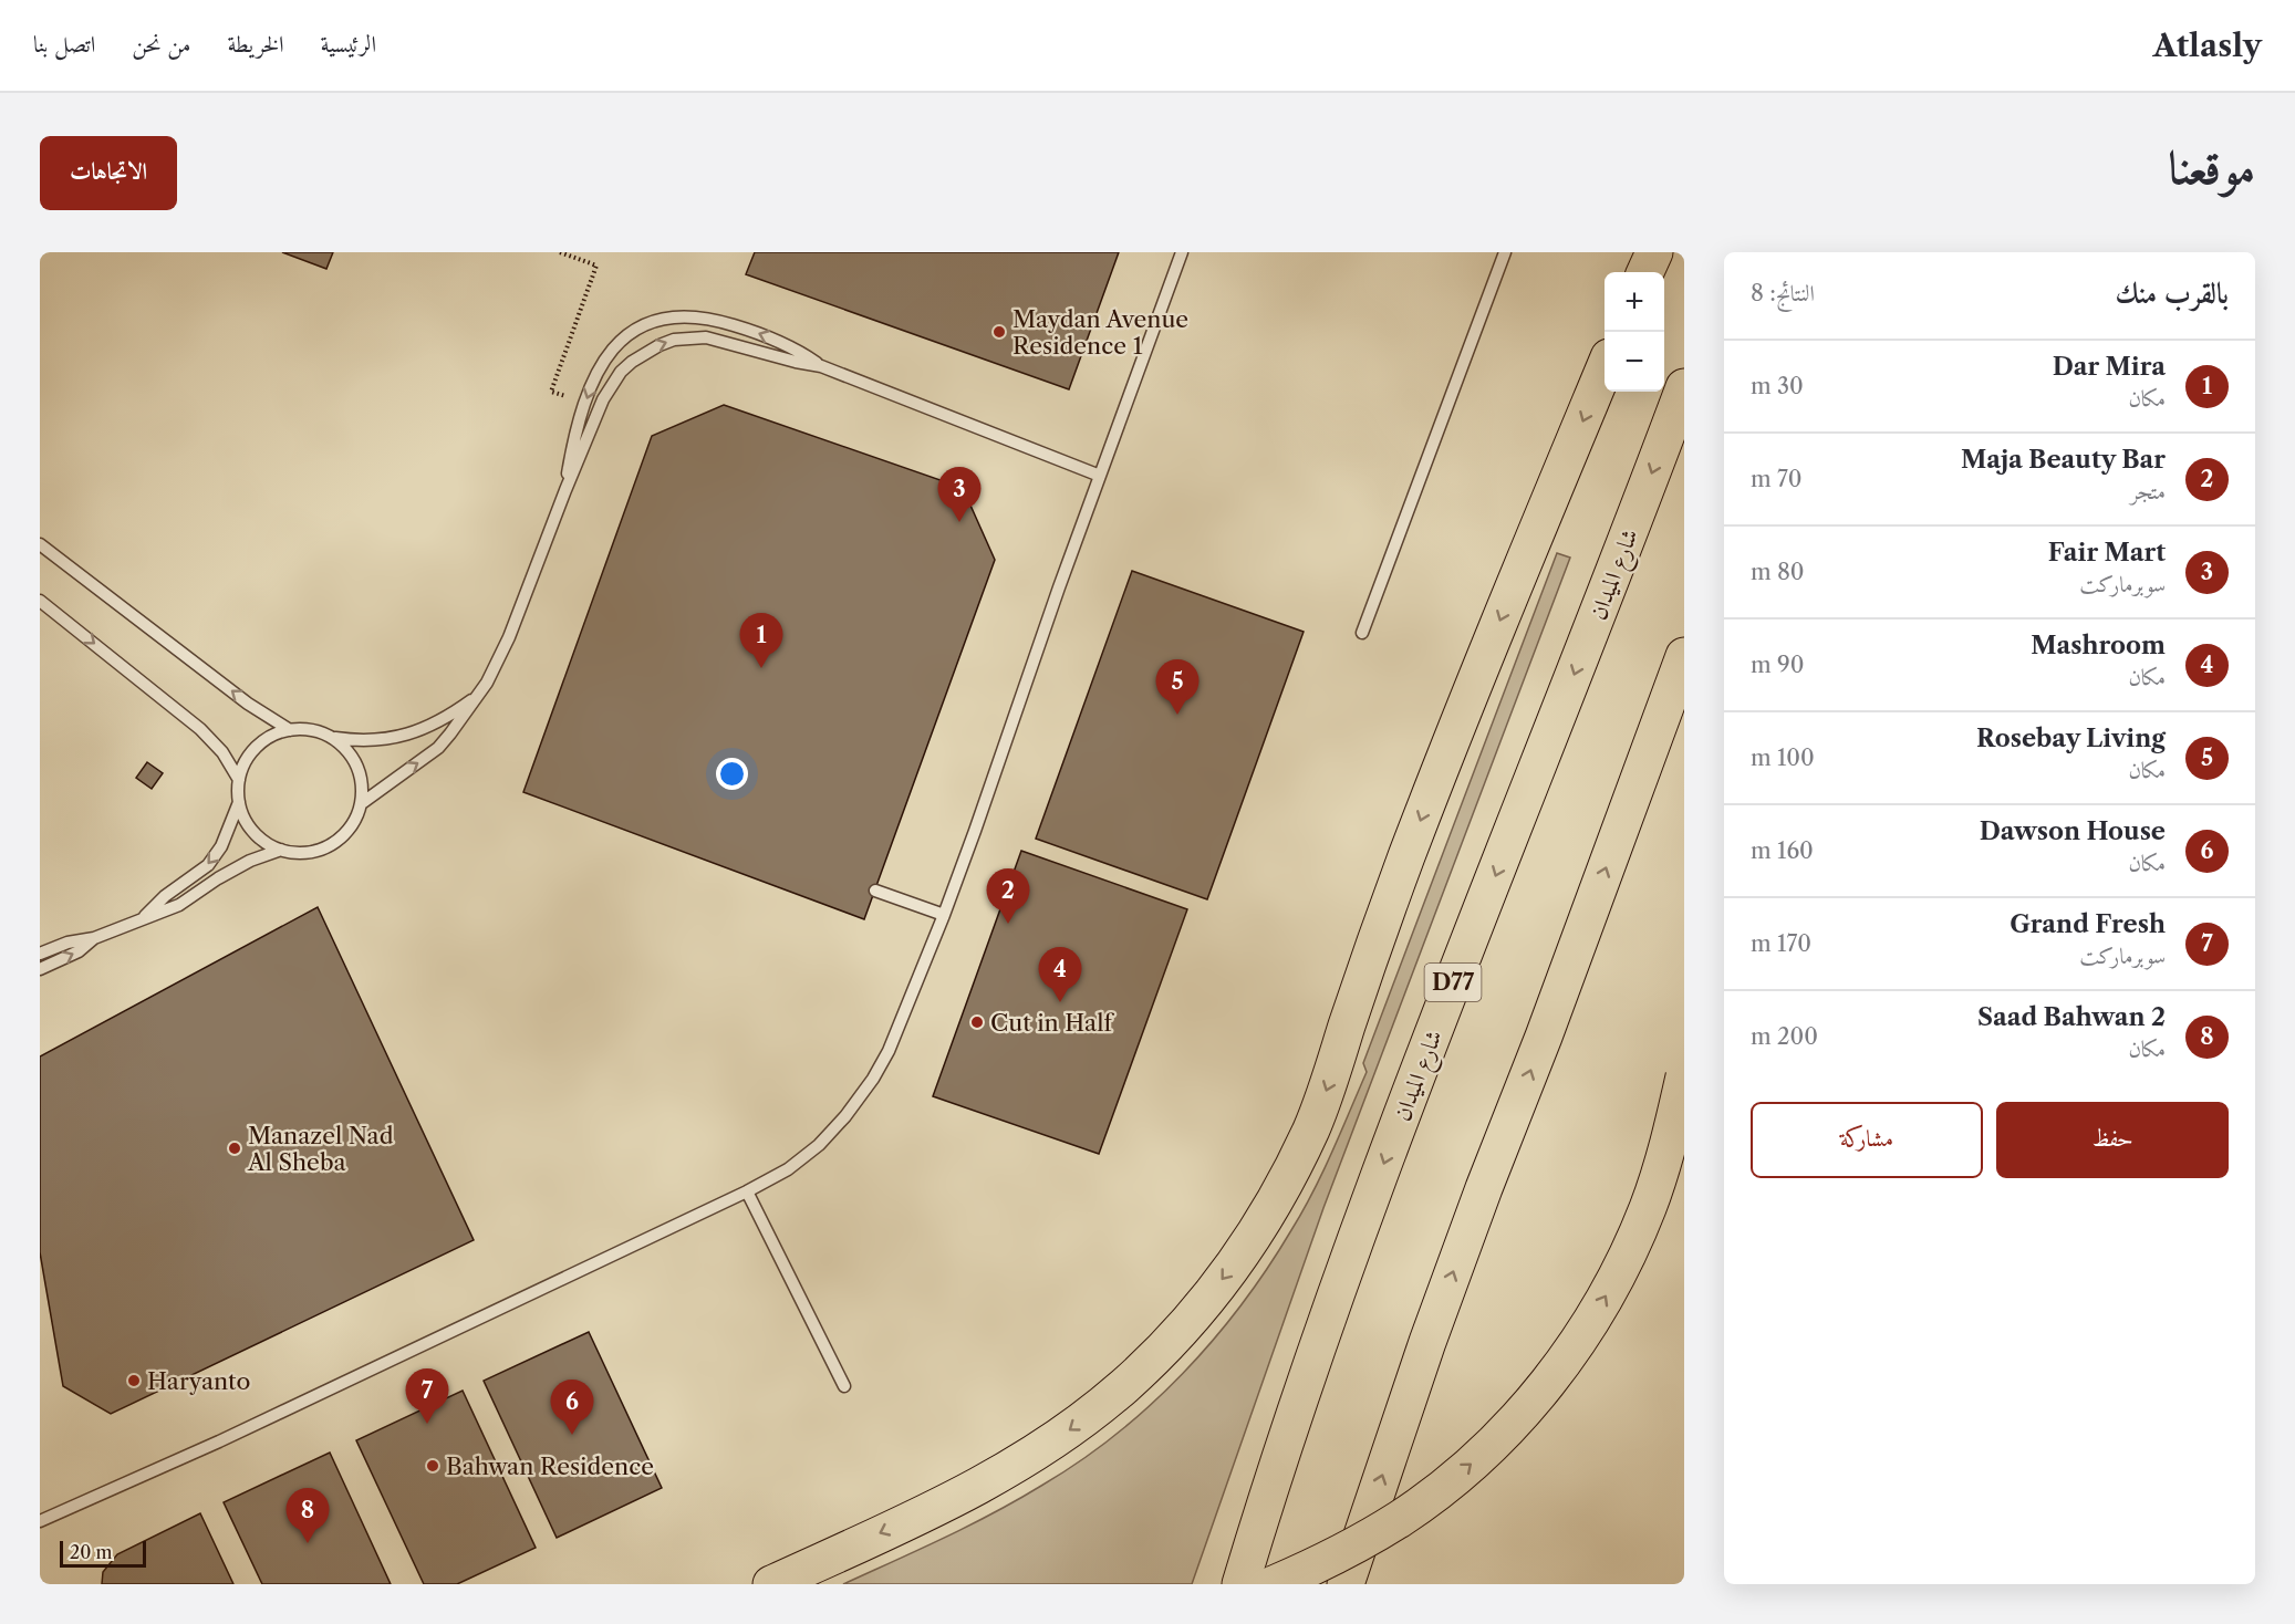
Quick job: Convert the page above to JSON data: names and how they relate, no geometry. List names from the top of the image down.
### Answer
{
  "streets": {
    "main road": ["شارع الميدان", "D77"]
  },
  "places": [
    "Maydan Avenue Residence 1",
    "Cut in Half",
    "Manazel Nad Al Sheba",
    "Haryanto",
    "Bahwan Residence"
  ],
  "scale_bar": "20 m",
  "page": {
    "header": "Atlasly",
    "nav": [
      "الرئيسية",
      "الخريطة",
      "من نحن",
      "اتصل بنا"
    ],
    "title": "موقعنا",
    "buttons": [
      "الاتجاهات",
      ["حفظ", "مشاركة"]
    ],
    "heading": ["بالقرب منك", "النتائج: 8"],
    "map_buttons": ["+", "−"],
    "list": [
      {
        "mark": "1",
        "name": "Dar Mira",
        "note": "مكان",
        "value": "30 m"
      },
      {
        "mark": "2",
        "name": "Maja Beauty Bar",
        "note": "متجر",
        "value": "70 m"
      },
      {
        "mark": "3",
        "name": "Fair Mart",
        "note": "سوبرماركت",
        "value": "80 m"
      },
      {
        "mark": "4",
        "name": "Mashroom",
        "note": "مكان",
        "value": "90 m"
      },
      {
        "mark": "5",
        "name": "Rosebay Living",
        "note": "مكان",
        "value": "100 m"
      },
      {
        "mark": "6",
        "name": "Dawson House",
        "note": "مكان",
        "value": "160 m"
      },
      {
        "mark": "7",
        "name": "Grand Fresh",
        "note": "سوبرماركت",
        "value": "170 m"
      },
      {
        "mark": "8",
        "name": "Saad Bahwan 2",
        "note": "مكان",
        "value": "200 m"
      }
    ],
    "pins": [
      "3",
      "1",
      "5",
      "2",
      "4",
      "7",
      "6",
      "8"
    ],
    "scale": "20 m"
  }
}
